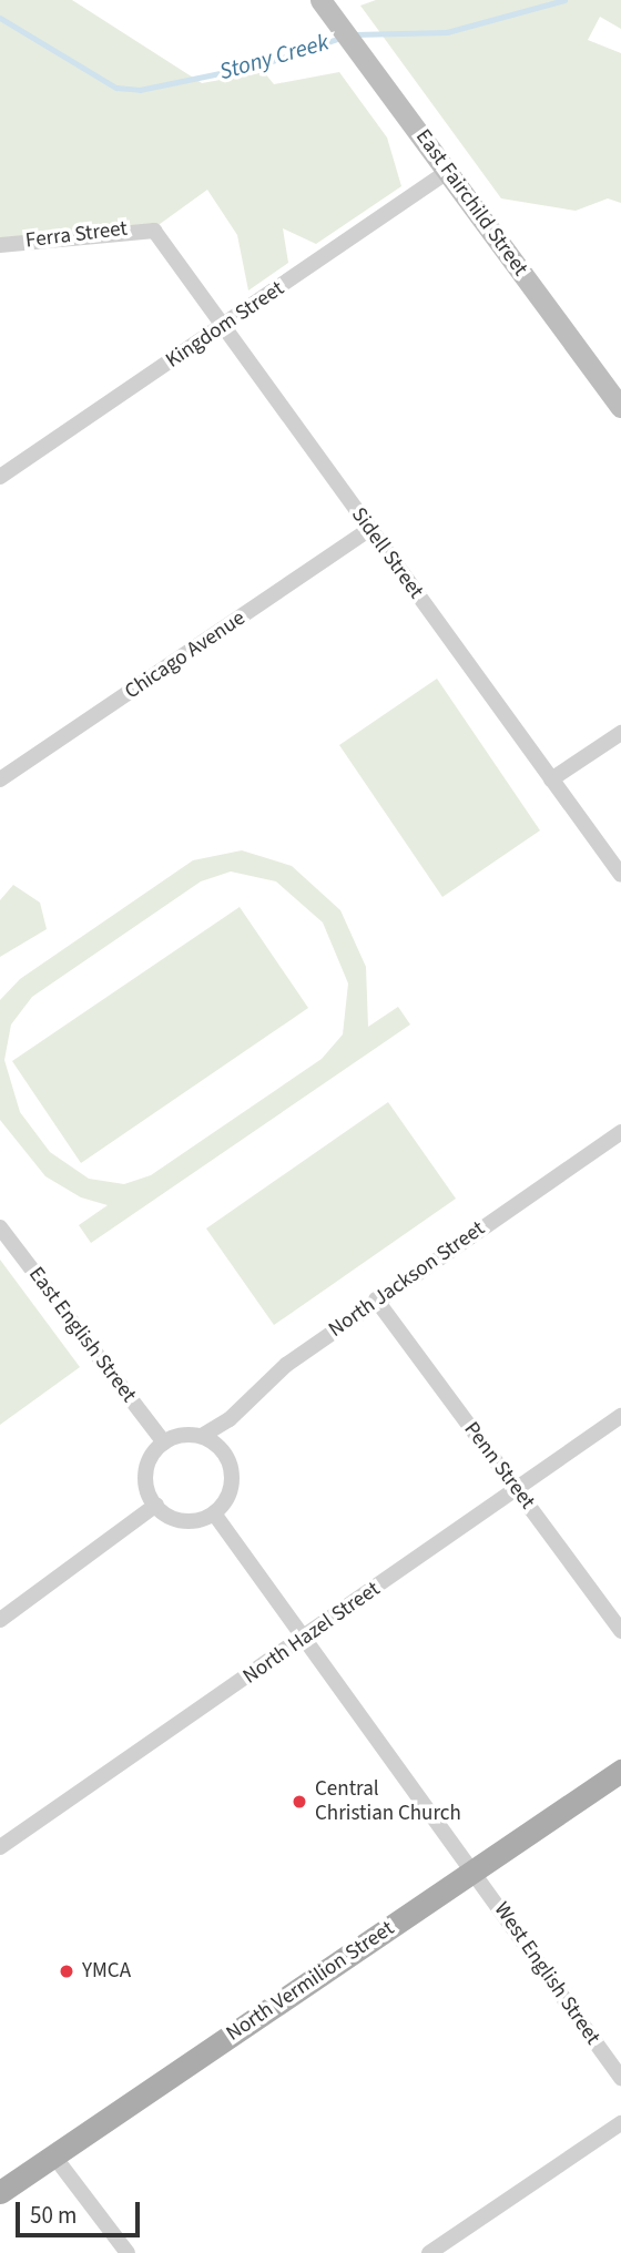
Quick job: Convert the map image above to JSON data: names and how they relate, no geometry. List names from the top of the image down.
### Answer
{
  "streets": {
    "main road": ["North Vermilion Street"],
    "street": [
      "East Fairchild Street",
      "Ferra Street",
      "Kingdom Street",
      "Sidell Street",
      "Chicago Avenue",
      "North Jackson Street",
      "East English Street",
      "Penn Street",
      "North Hazel Street",
      "West English Street"
    ]
  },
  "crossings": [
    ["East Fairchild Street", "Kingdom Street"],
    ["Ferra Street", "Sidell Street"],
    ["Kingdom Street", "Sidell Street"],
    ["Sidell Street", "Chicago Avenue"],
    ["North Jackson Street", "East English Street"],
    ["North Jackson Street", "Penn Street"],
    ["Penn Street", "North Hazel Street"],
    ["West English Street", "North Vermilion Street"]
  ],
  "water": ["Stony Creek"],
  "places": ["Central Christian Church", "YMCA"],
  "scale_bar": "50 m"
}
